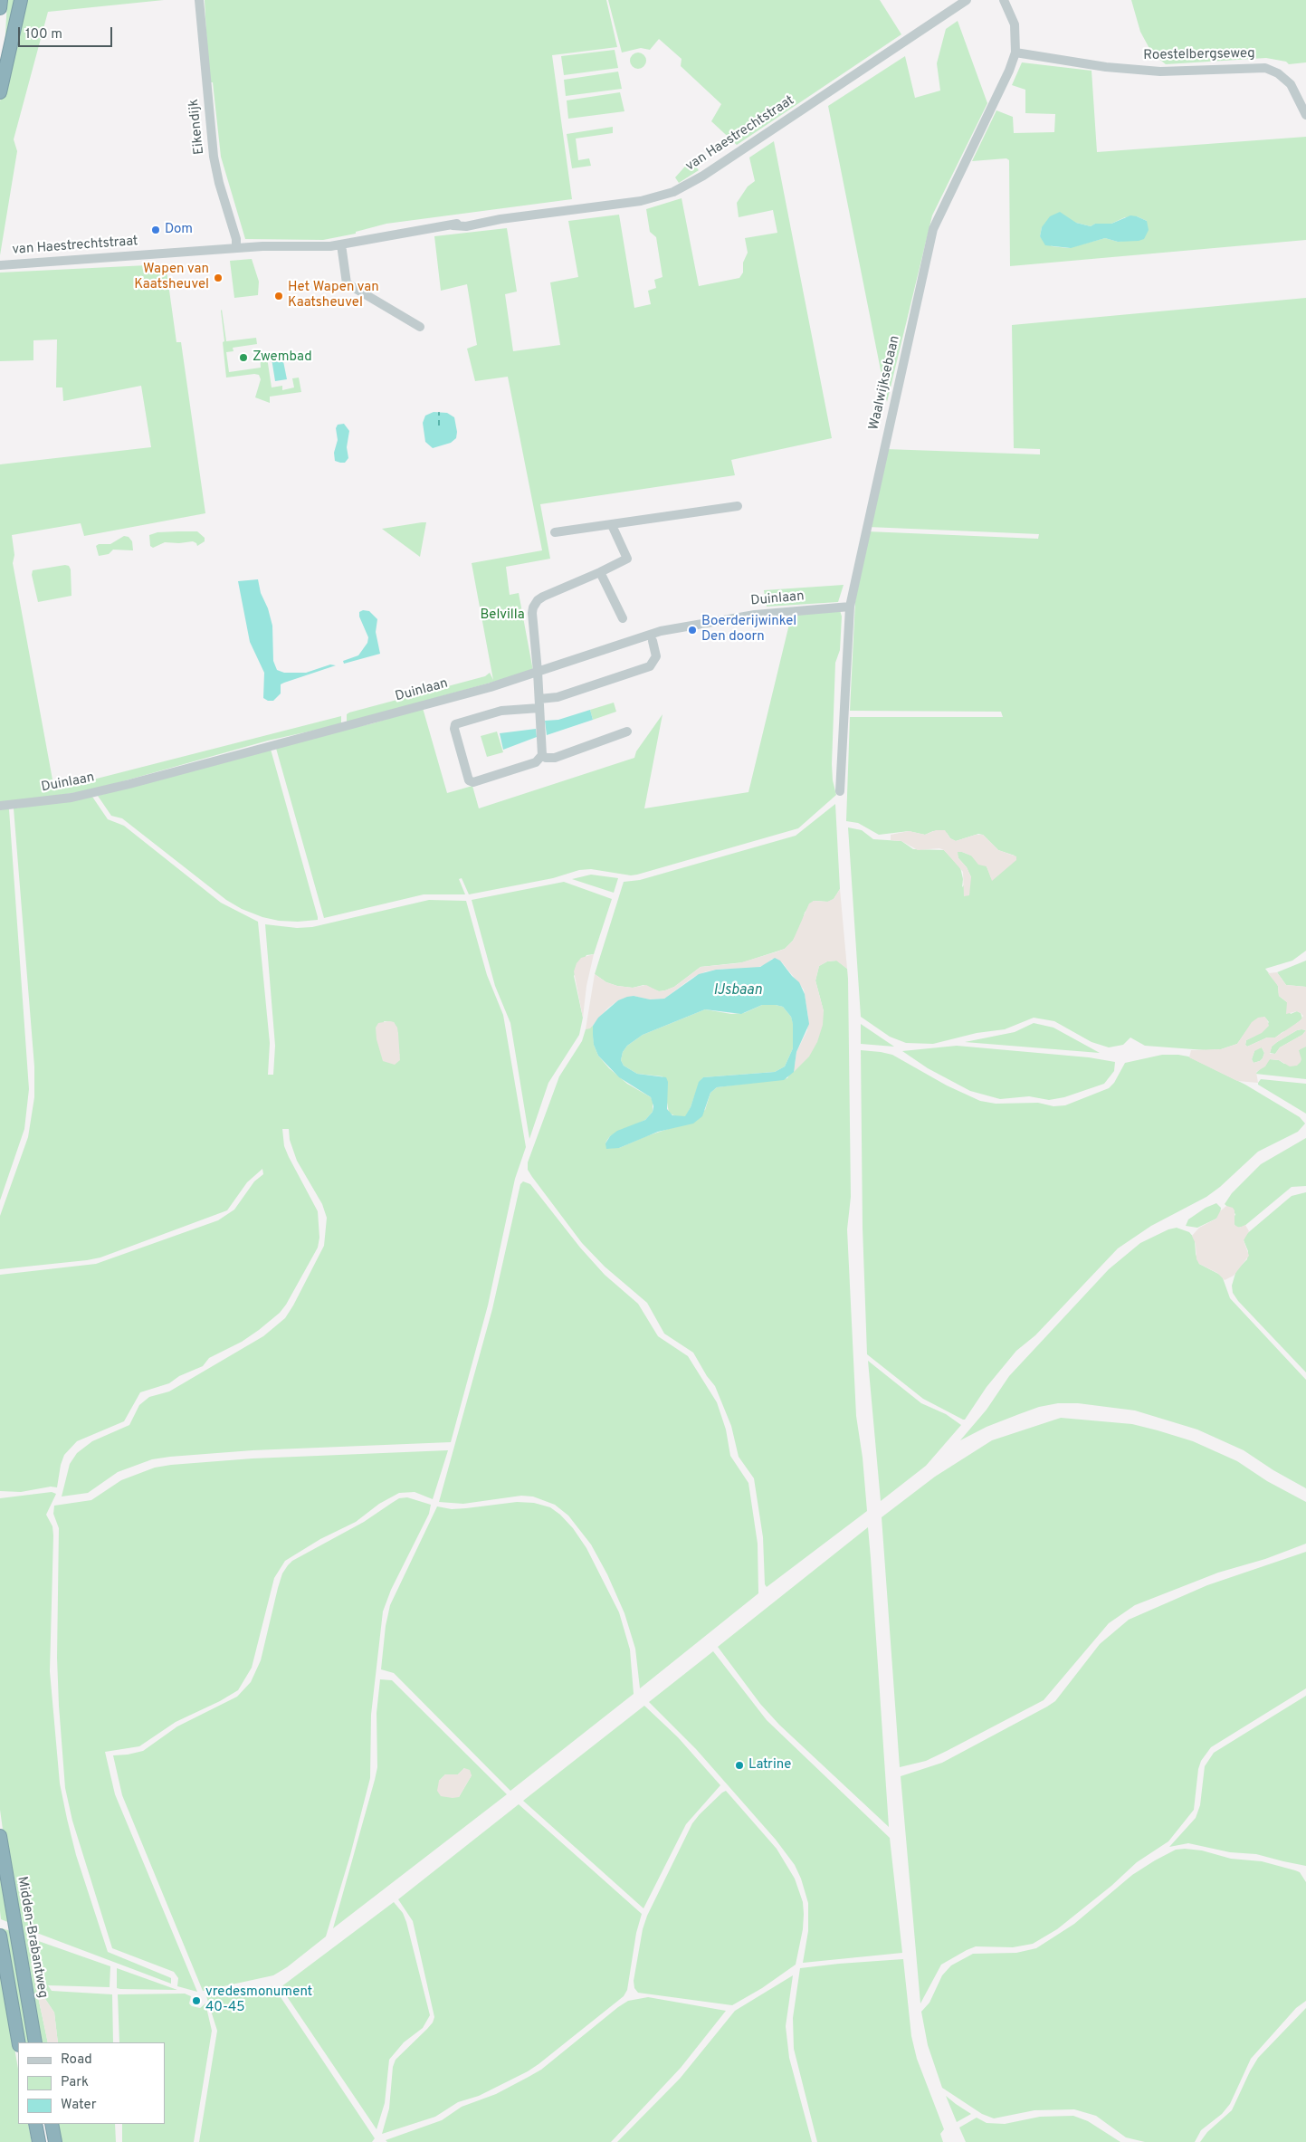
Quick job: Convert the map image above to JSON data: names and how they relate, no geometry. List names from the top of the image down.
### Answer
{
  "streets": {
    "highway": ["Midden-Brabantweg"],
    "street": [
      "Roestelbergseweg",
      "Eikendijk",
      "van Haestrechtstraat",
      "Waalwijksebaan",
      "Duinlaan"
    ]
  },
  "crossings": [
    ["Roestelbergseweg", "Waalwijksebaan"],
    ["Eikendijk", "van Haestrechtstraat"],
    ["Waalwijksebaan", "Duinlaan"]
  ],
  "water": ["IJsbaan"],
  "parks": ["Belvilla"],
  "places": [
    "Dom",
    "Wapen van Kaatsheuvel",
    "Het Wapen van Kaatsheuvel",
    "Zwembad",
    "Boerderijwinkel Den doorn",
    "Latrine",
    "vredesmonument 40-45"
  ],
  "legend": ["Road", "Park", "Water"],
  "scale_bar": "100 m"
}
